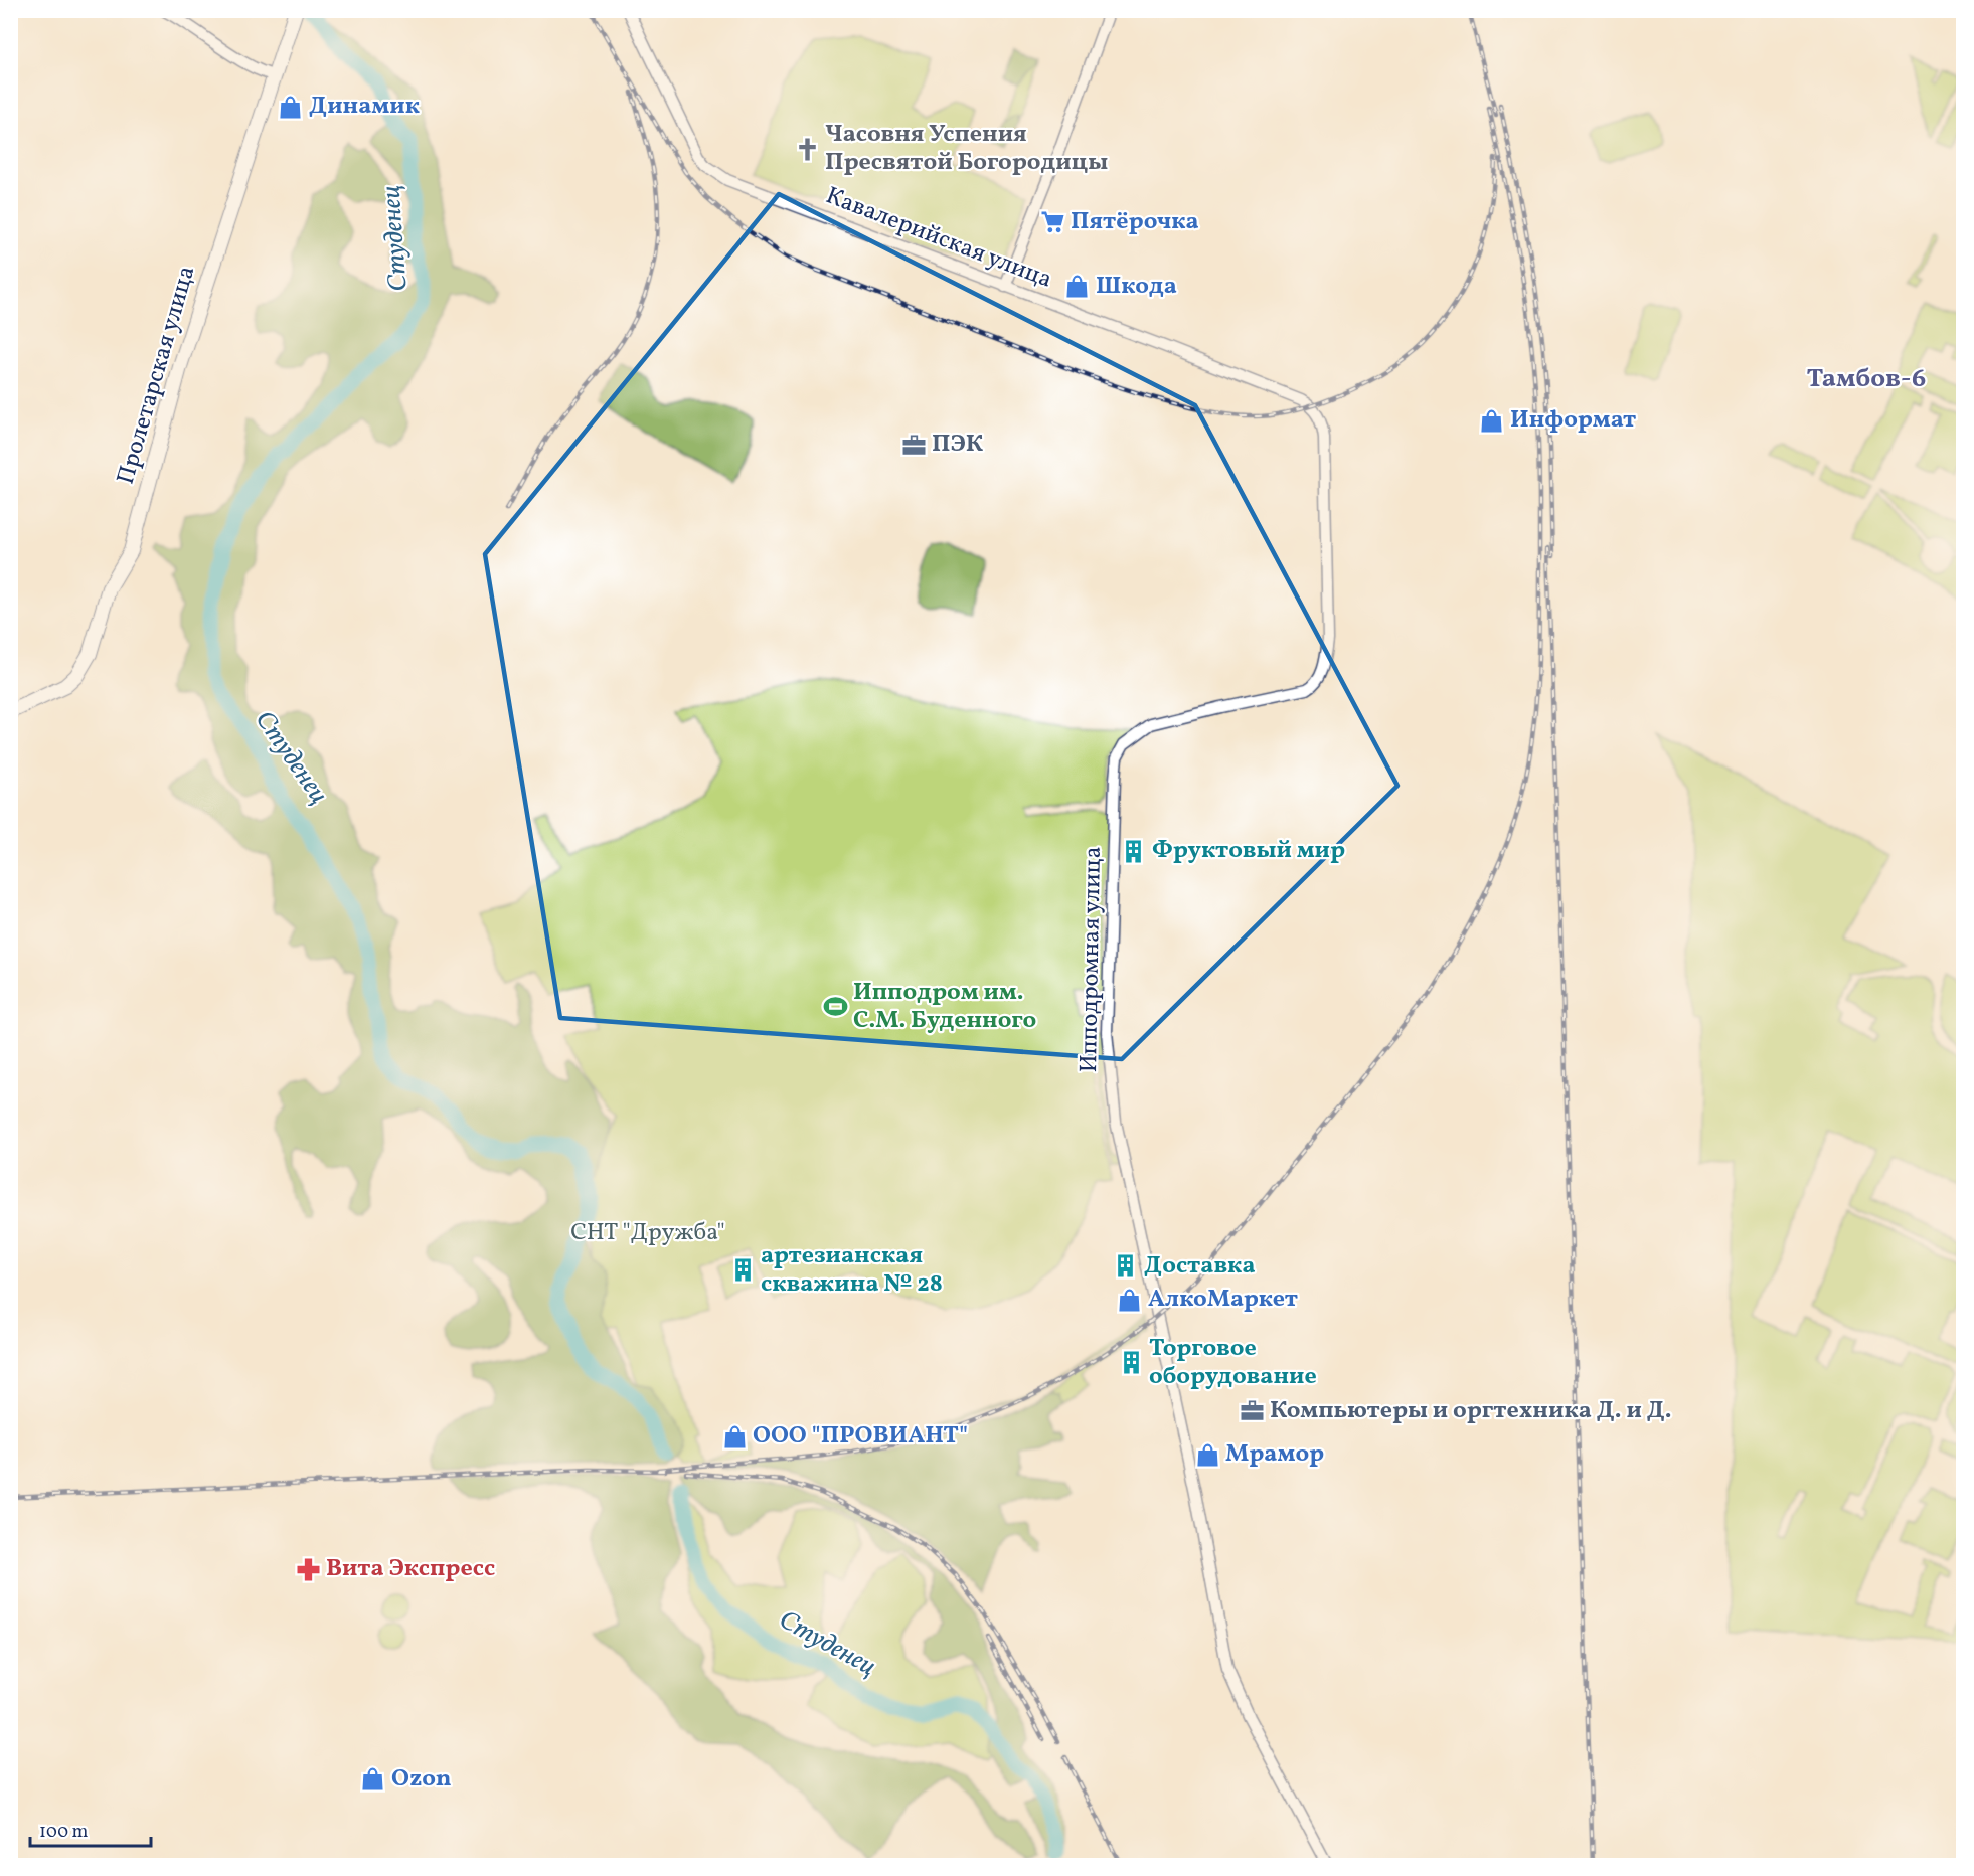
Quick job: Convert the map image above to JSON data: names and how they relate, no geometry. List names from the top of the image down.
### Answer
{
  "streets": {
    "main road": ["Пролетарская улица"],
    "street": ["Кавалерийская улица", "Ипподромная улица"]
  },
  "crossings": [
    ["Кавалерийская улица", "Ипподромная улица"]
  ],
  "districts": ["Тамбов-6"],
  "water": ["Студенец"],
  "parks": ["СНТ \"Дружба\""],
  "places": {
    "shop": [
      "Динамик",
      "Шкода",
      "Информат",
      "АлкоМаркет",
      "ООО \"ПРОВИАНТ\"",
      "Мрамор",
      "Ozon"
    ],
    "church": ["Часовня Успения Пресвятой Богородицы"],
    "supermarket": ["Пятёрочка"],
    "office": ["ПЭК", "Компьютеры и оргтехника Д. и Д."],
    "building": [
      "Фруктовый мир",
      "Доставка",
      "артезианская скважина № 28",
      "Торговое оборудование"
    ],
    "sports": ["Ипподром им. С.М. Буденного"],
    "pharmacy": ["Вита Экспресс"]
  },
  "scale_bar": "100 m"
}
